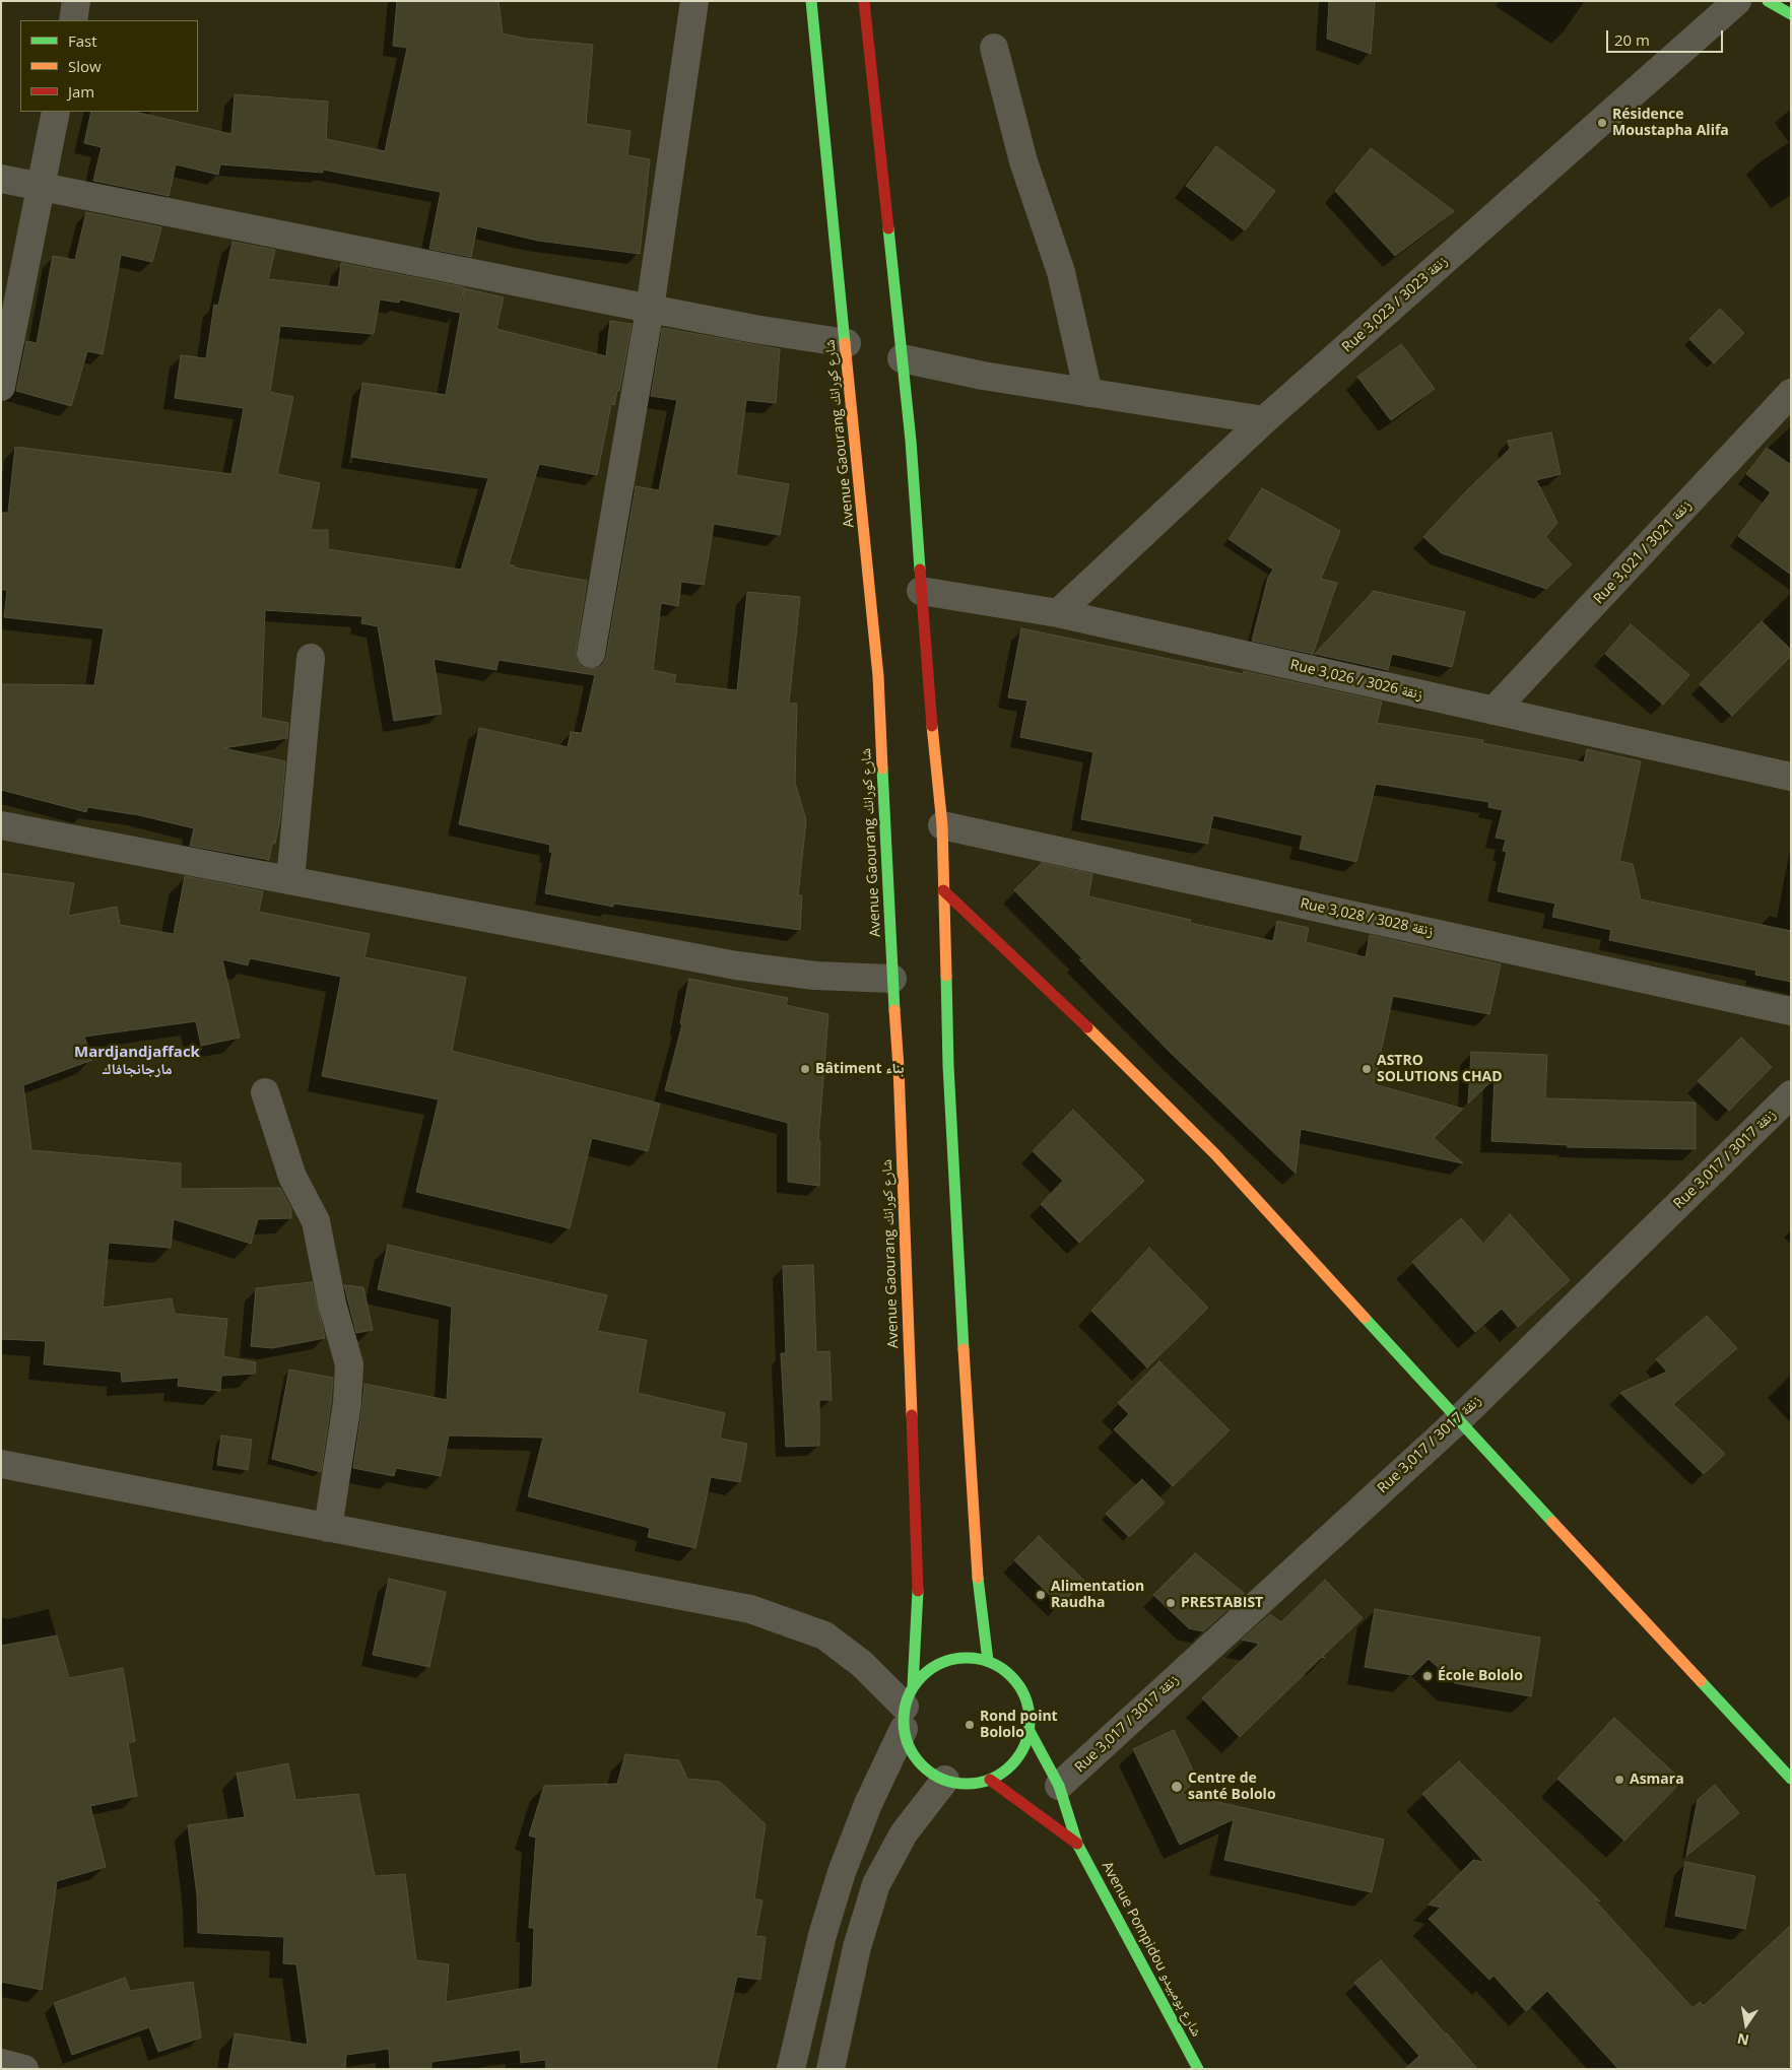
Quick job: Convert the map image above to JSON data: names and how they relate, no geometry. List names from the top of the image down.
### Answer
{
  "streets": {
    "main road": ["Avenue Gaourang شارع كورانك", "Avenue Pompidou شارع بومبيدو"],
    "street": [
      "Rue 3,023 / زنقة 3023",
      "Rue 3,021 / زنقة 3021",
      "Rue 3,026 / زنقة 3026",
      "Rue 3,028 / زنقة 3028",
      "Rue 3,017 / زنقة 3017"
    ]
  },
  "crossings": [
    ["Rue 3,023 / زنقة 3023", "Rue 3,026 / زنقة 3026"],
    ["Rue 3,021 / زنقة 3021", "Rue 3,026 / زنقة 3026"]
  ],
  "districts": ["Mardjandjaffack مارجانجافاك"],
  "places": [
    "Résidence Moustapha Alifa",
    "Bâtiment بناء",
    "ASTRO SOLUTIONS CHAD",
    "Alimentation Raudha",
    "PRESTABIST",
    "École Bololo",
    "Rond point Bololo",
    "Asmara",
    "Centre de santé Bololo"
  ],
  "legend": ["Fast", "Slow", "Jam"],
  "scale_bar": "20 m",
  "north": "bottom"
}
